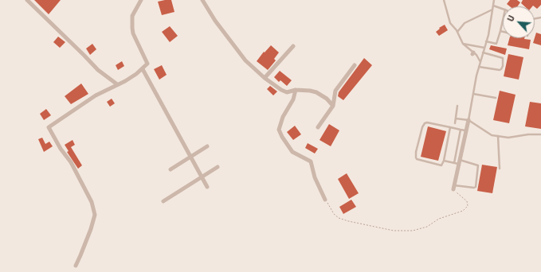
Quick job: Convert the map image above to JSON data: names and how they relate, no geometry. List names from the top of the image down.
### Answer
{
  "north": "top left"
}
